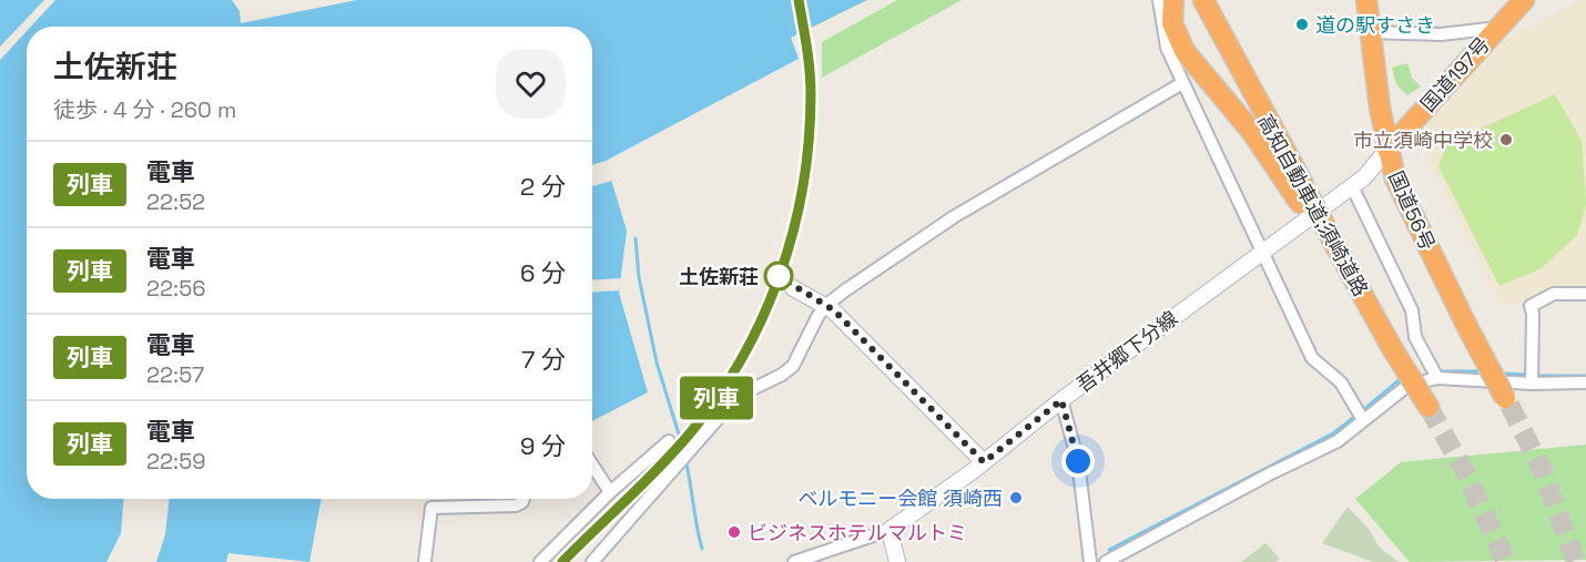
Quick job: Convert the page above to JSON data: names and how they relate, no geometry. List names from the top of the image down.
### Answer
{
  "streets": {
    "highway": ["国道197号", "高知自動車道;須崎道路", "国道56号"],
    "main road": ["吾井郷下分線"]
  },
  "crossings": [
    ["国道197号", "国道56号"],
    ["国道197号", "吾井郷下分線"],
    ["国道56号", "吾井郷下分線"]
  ],
  "places": [
    "道の駅すさき",
    "市立須崎中学校",
    "土佐新荘",
    "ベルモニー会館 須崎西",
    "ビジネスホテルマルトミ"
  ],
  "page": {
    "on_map": "列車",
    "heading": ["土佐新荘", "徒歩 · 4 分 · 260 m"],
    "list": [
      {
        "mark": "列車",
        "name": "電車",
        "note": "22:52",
        "value": "2 分"
      },
      {
        "mark": "列車",
        "name": "電車",
        "note": "22:56",
        "value": "6 分"
      },
      {
        "mark": "列車",
        "name": "電車",
        "note": "22:57",
        "value": "7 分"
      },
      {
        "mark": "列車",
        "name": "電車",
        "note": "22:59",
        "value": "9 分"
      }
    ]
  }
}
